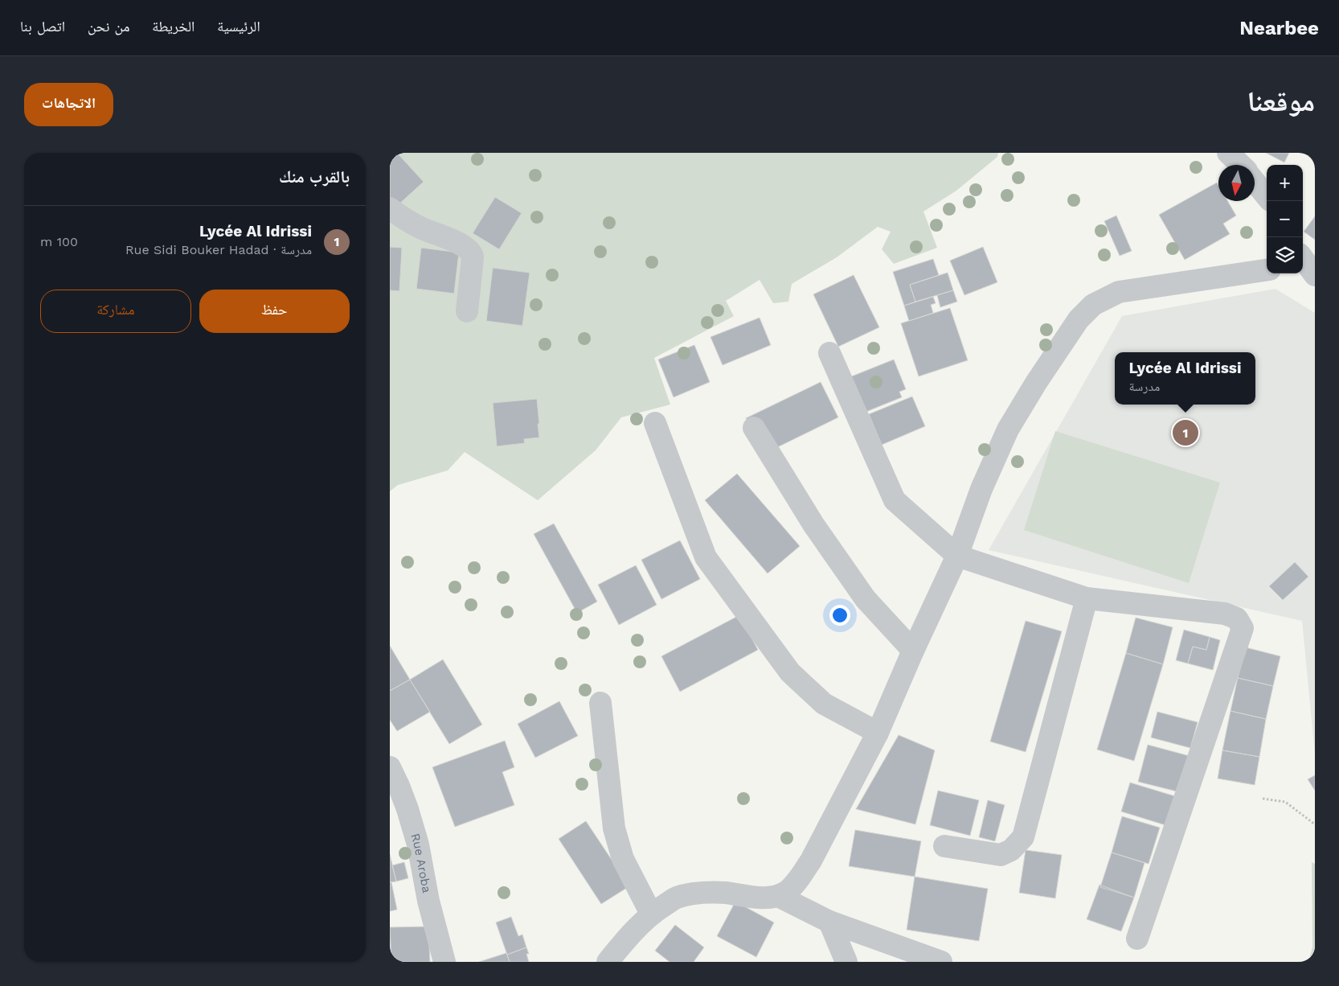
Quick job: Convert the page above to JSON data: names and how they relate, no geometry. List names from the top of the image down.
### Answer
{
  "streets": {
    "street": ["Rue Aroba"]
  },
  "north": "bottom",
  "page": {
    "header": "Nearbee",
    "nav": [
      "الرئيسية",
      "الخريطة",
      "من نحن",
      "اتصل بنا"
    ],
    "title": "موقعنا",
    "buttons": [
      "الاتجاهات",
      ["حفظ", "مشاركة"]
    ],
    "heading": "بالقرب منك",
    "map_buttons": ["+", "−"],
    "list": [
      {
        "mark": "1",
        "name": "Lycée Al Idrissi",
        "note": "مدرسة · Rue Sidi Bouker Hadad",
        "value": "100 m"
      }
    ],
    "popup": ["Lycée Al Idrissi", "مدرسة"],
    "pins": "1"
  }
}
